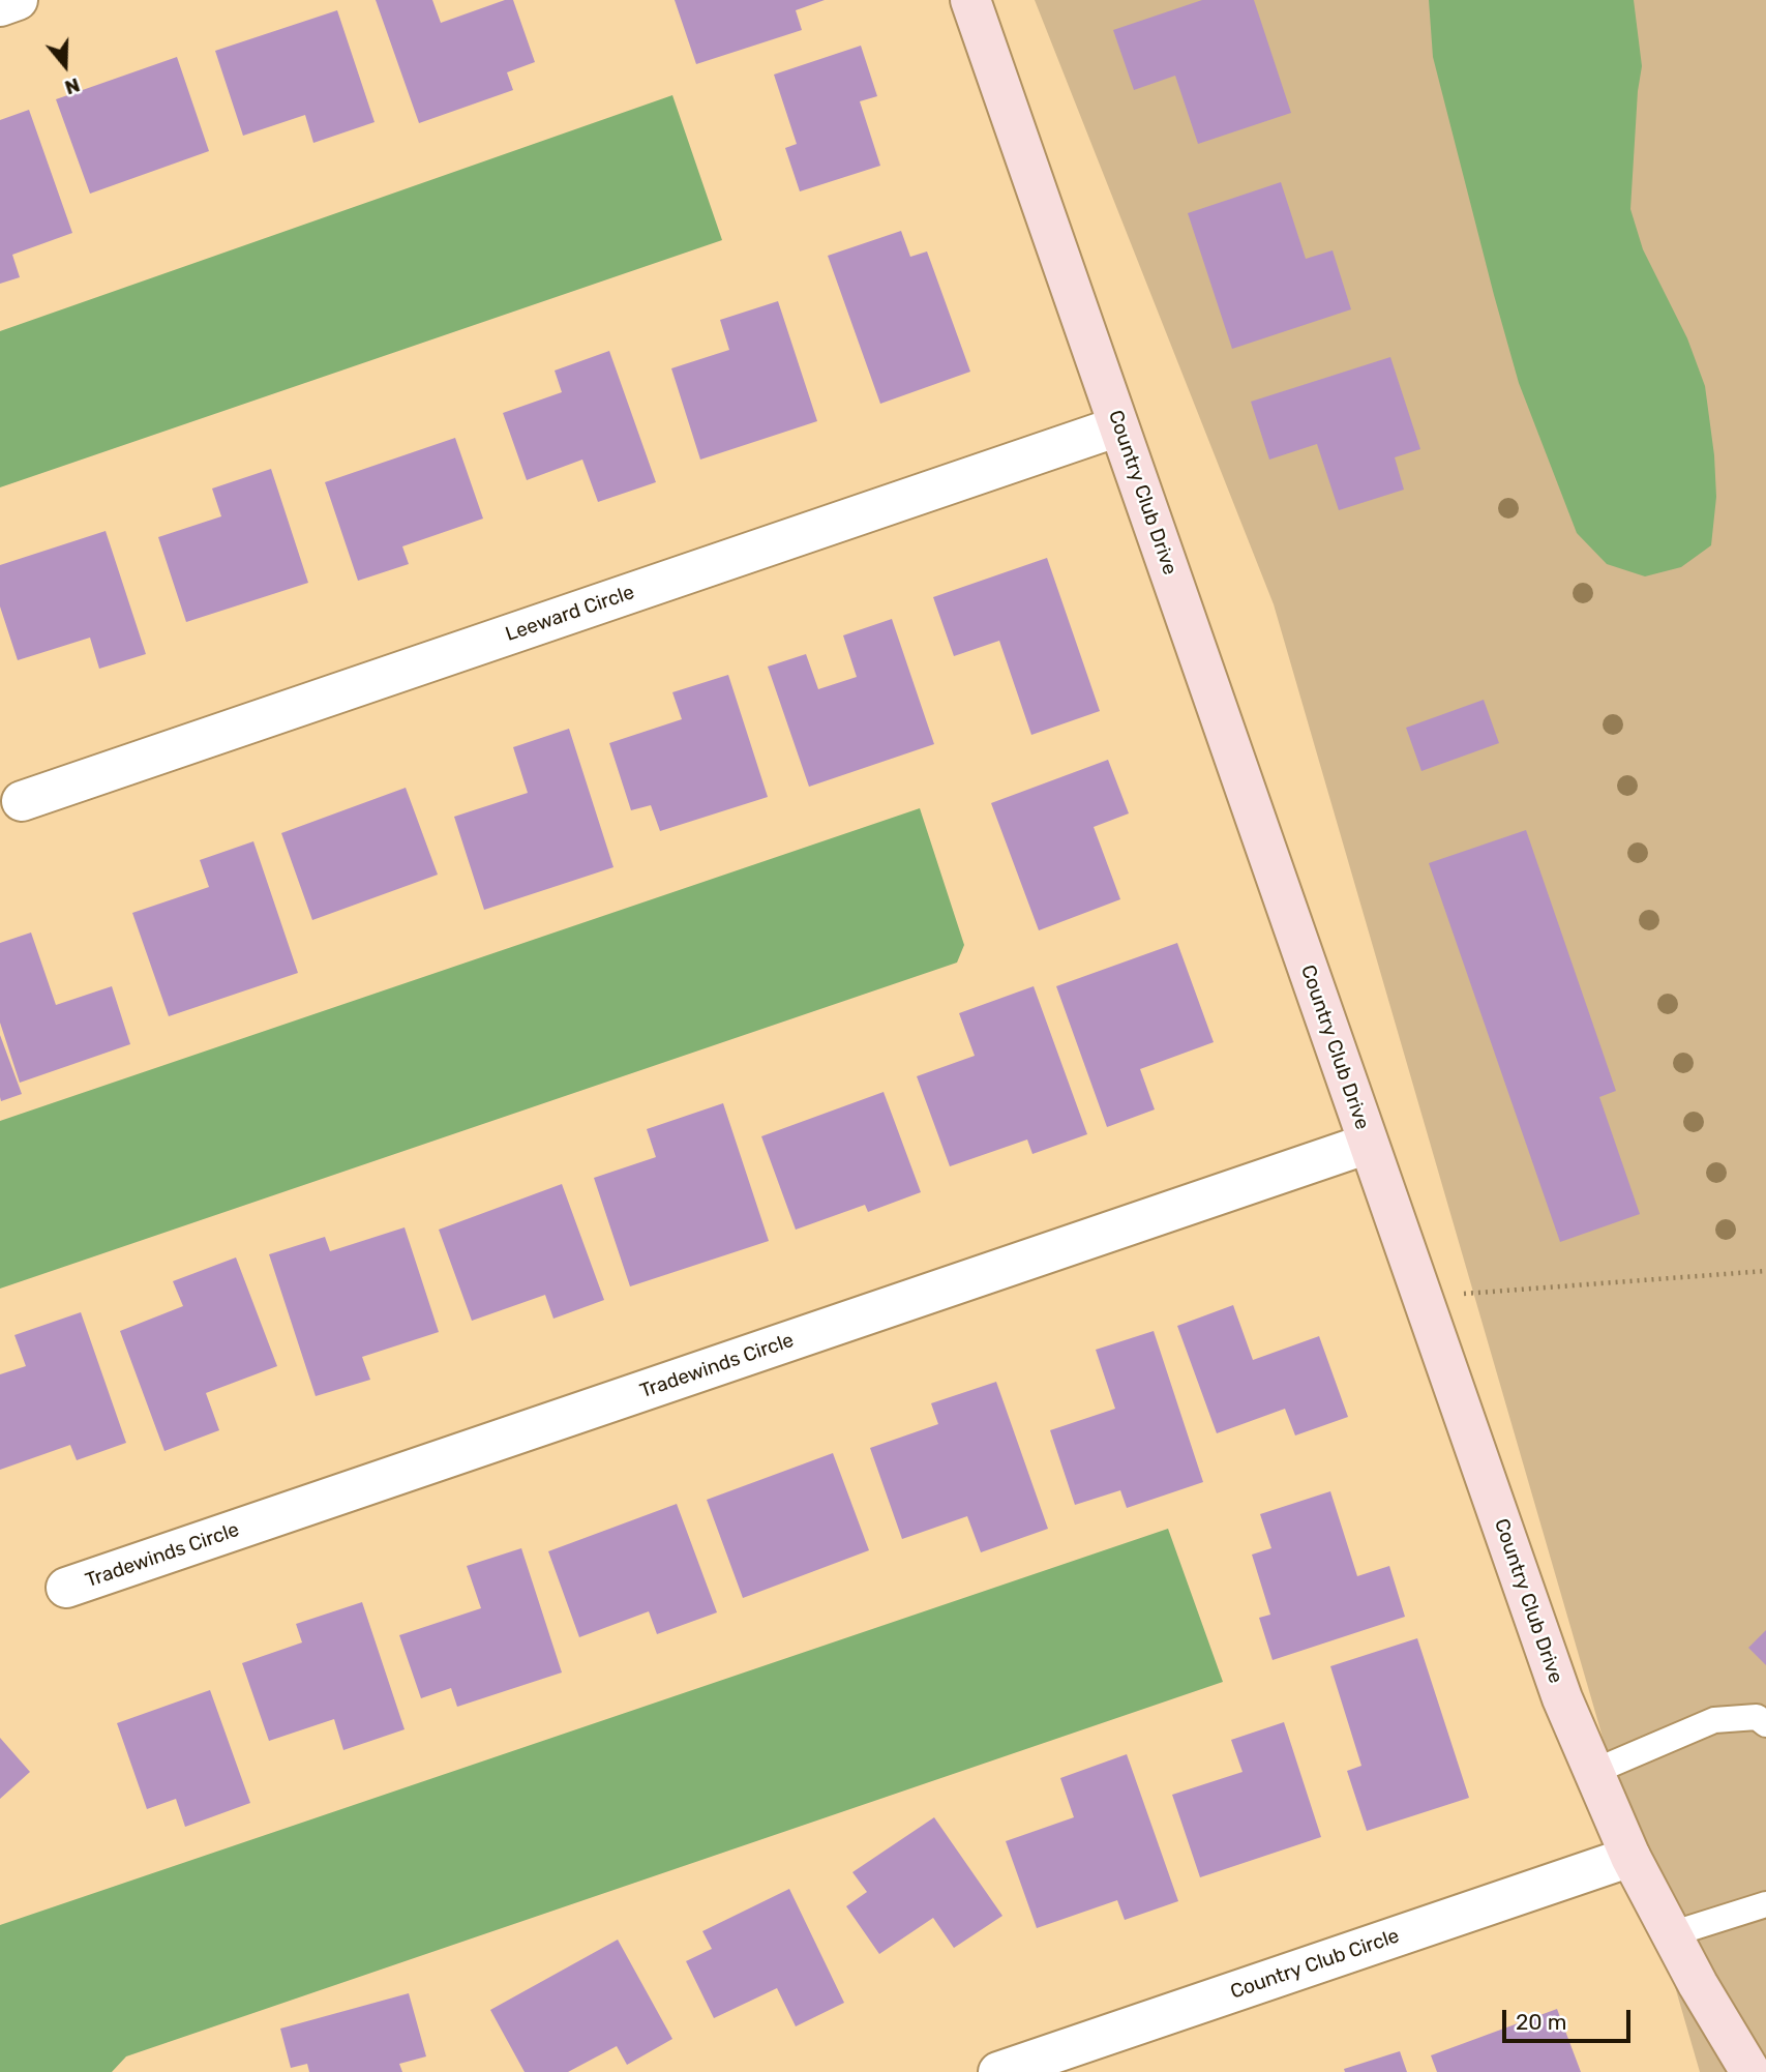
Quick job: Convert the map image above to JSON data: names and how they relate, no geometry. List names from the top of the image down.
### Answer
{
  "streets": {
    "street": [
      "Country Club Drive",
      "Leeward Circle",
      "Tradewinds Circle",
      "Country Club Circle"
    ]
  },
  "crossings": [
    ["Country Club Drive", "Leeward Circle"],
    ["Country Club Drive", "Tradewinds Circle"],
    ["Country Club Drive", "Country Club Circle"]
  ],
  "scale_bar": "20 m",
  "north": "bottom"
}
